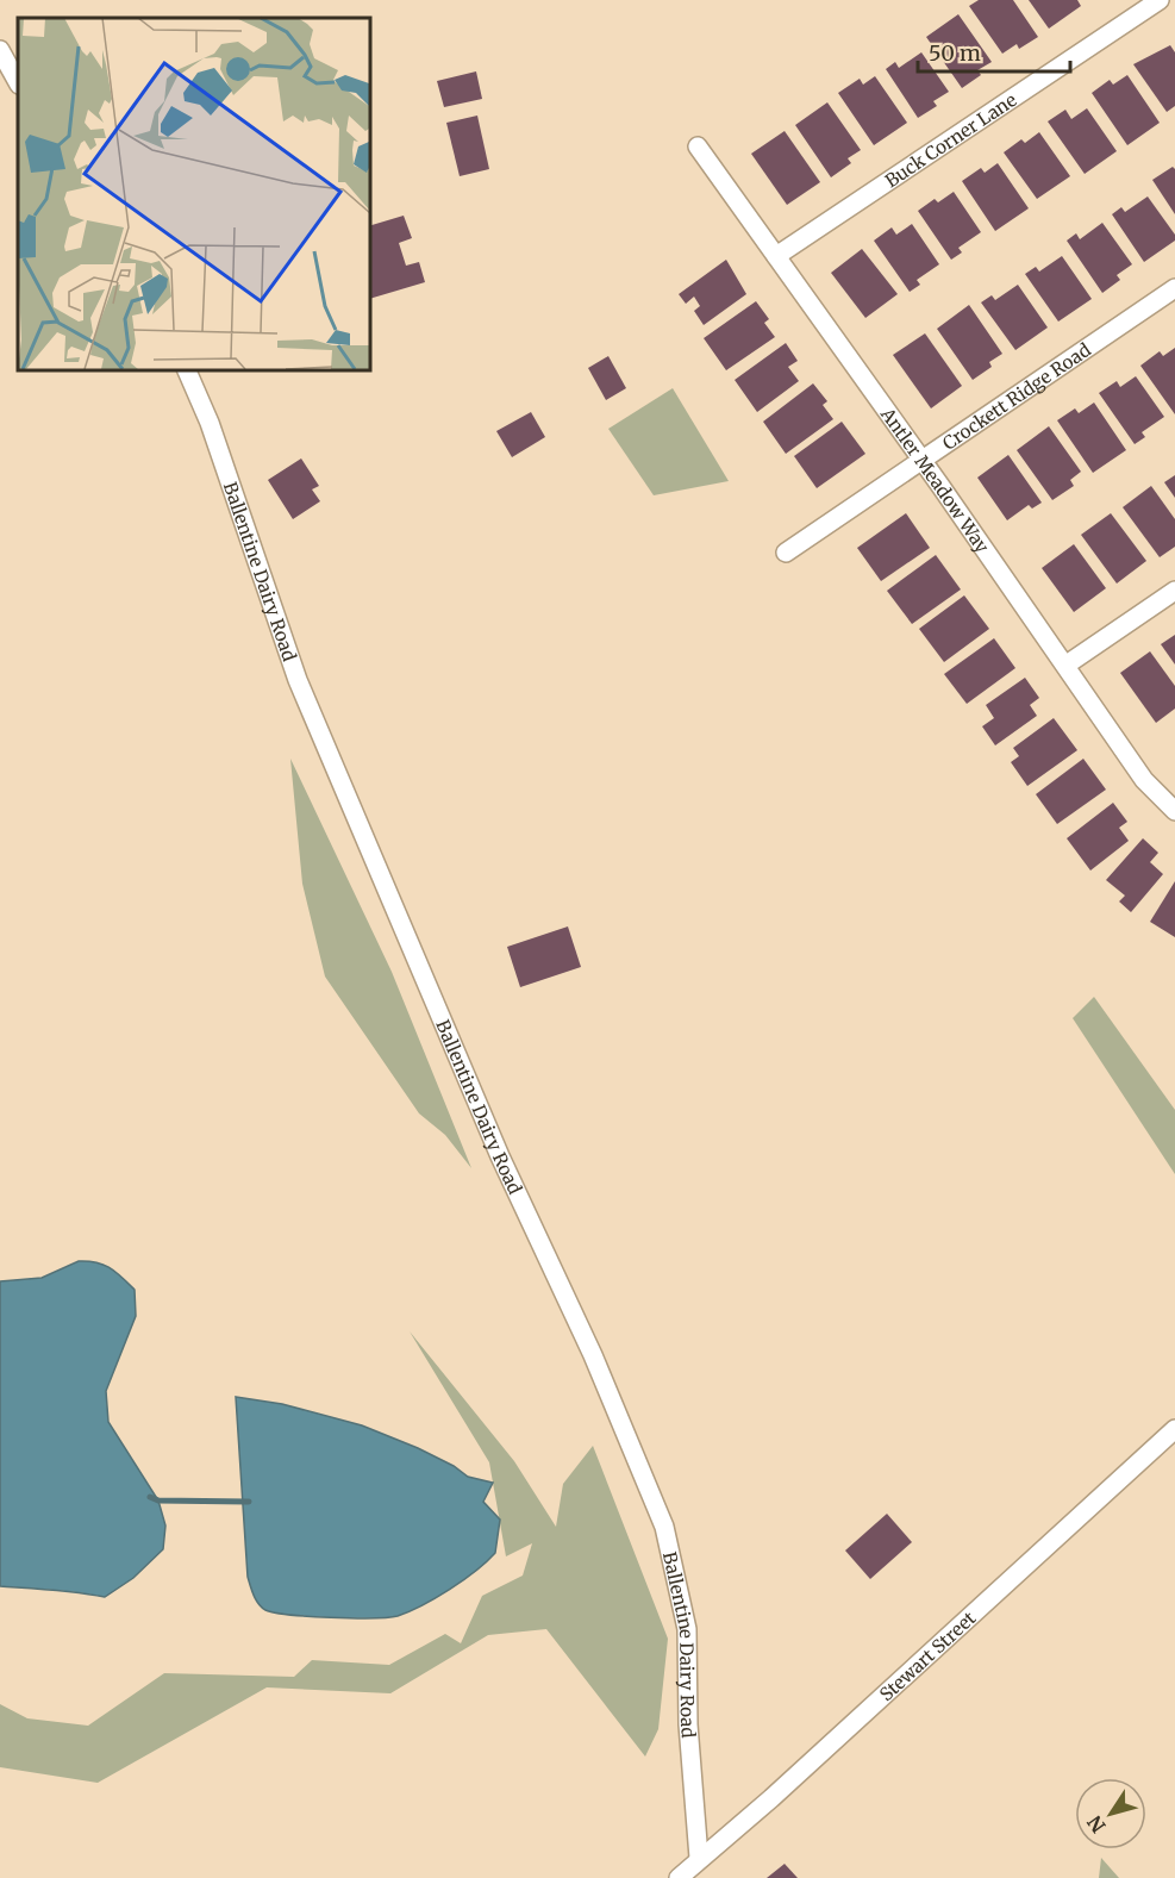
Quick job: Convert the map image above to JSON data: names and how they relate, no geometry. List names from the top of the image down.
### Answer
{
  "streets": {
    "street": [
      "Buck Corner Lane",
      "Crockett Ridge Road",
      "Antler Meadow Way",
      "Ballentine Dairy Road",
      "Stewart Street"
    ]
  },
  "crossings": [
    ["Buck Corner Lane", "Antler Meadow Way"],
    ["Crockett Ridge Road", "Antler Meadow Way"],
    ["Ballentine Dairy Road", "Stewart Street"]
  ],
  "scale_bar": "50 m",
  "north": "bottom left"
}
